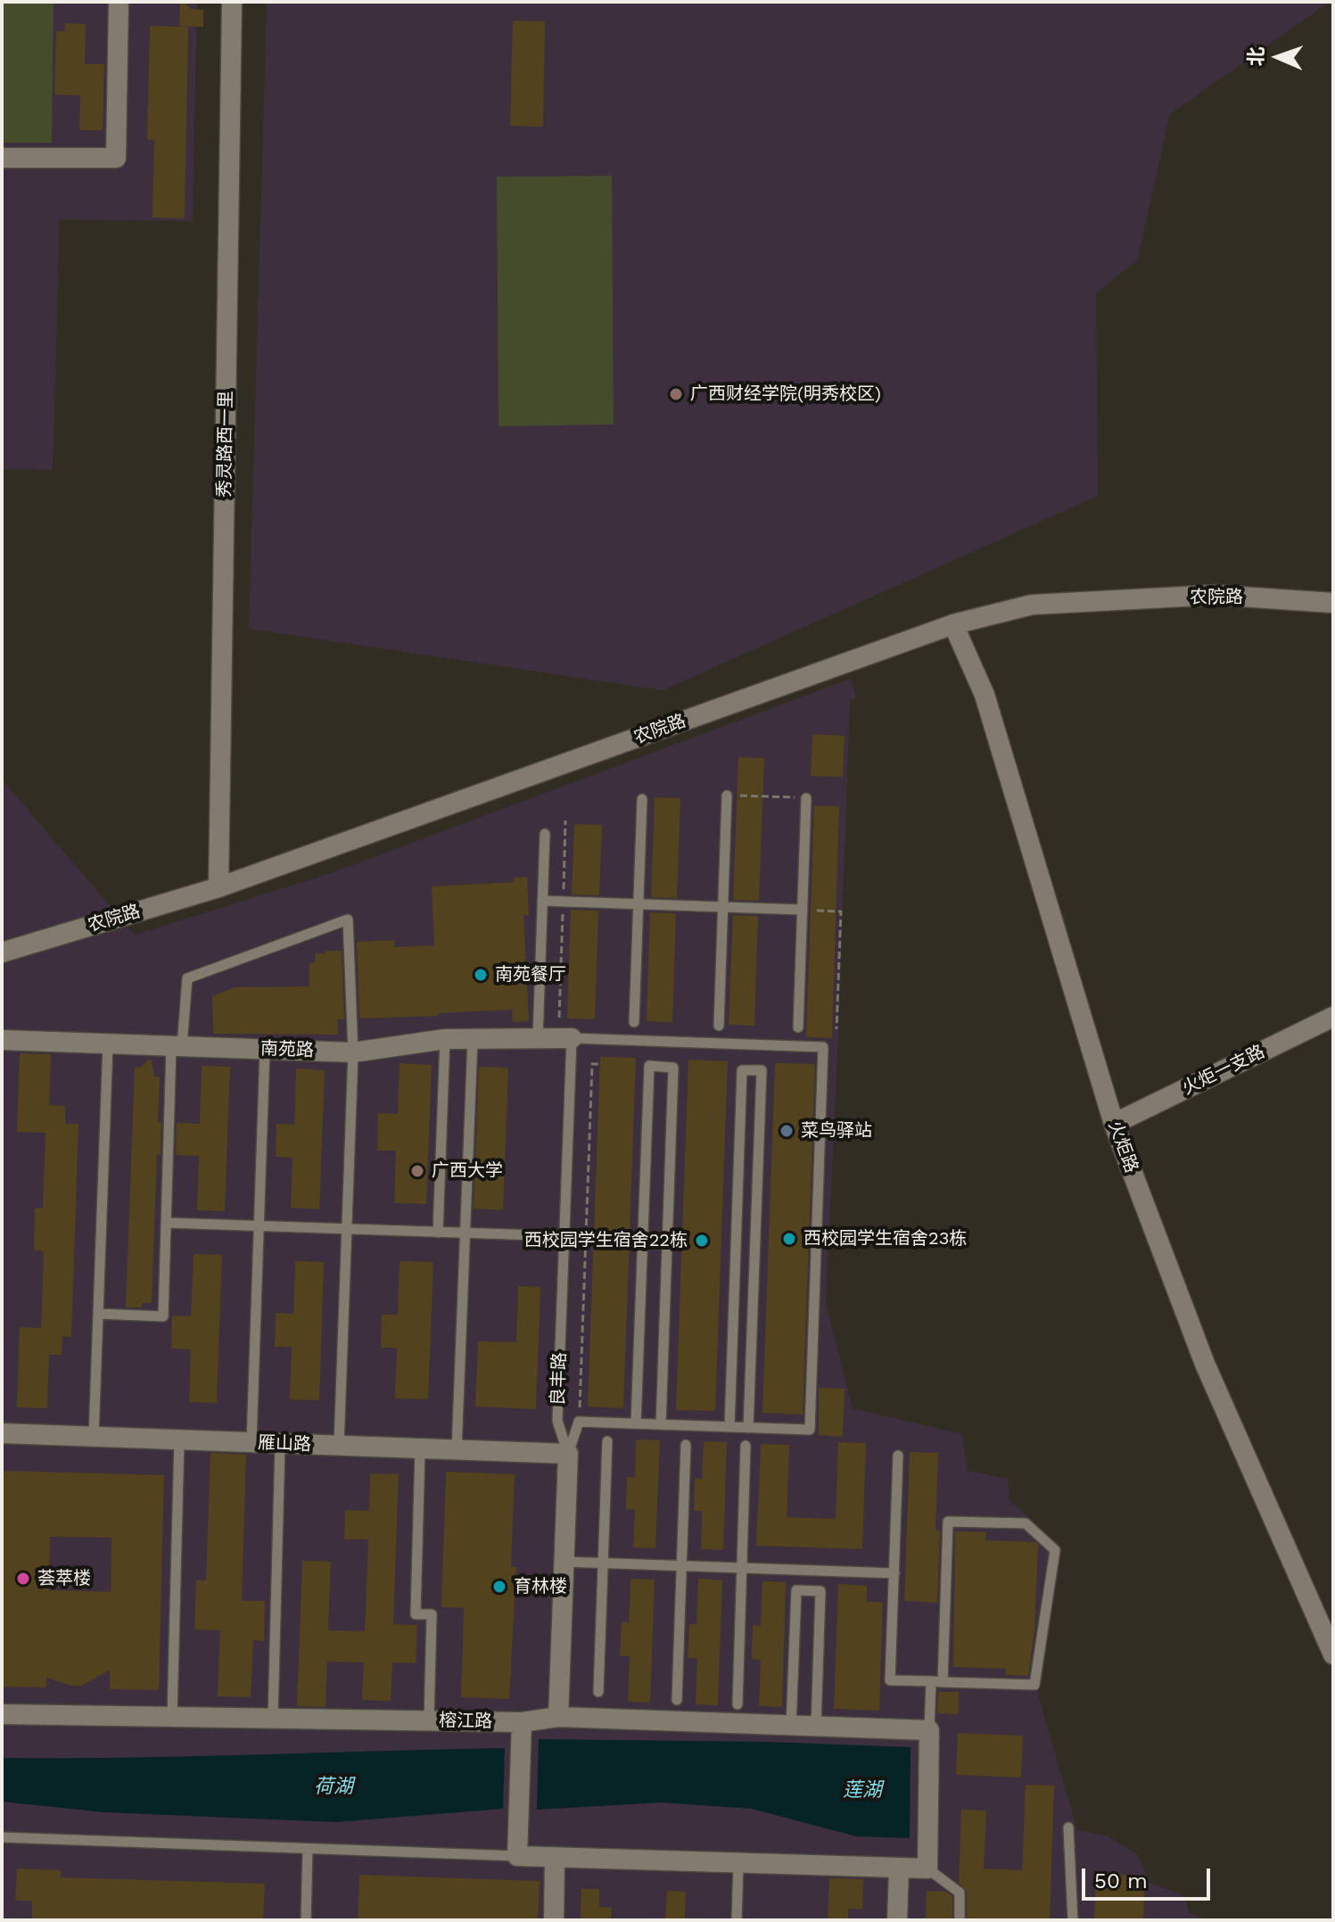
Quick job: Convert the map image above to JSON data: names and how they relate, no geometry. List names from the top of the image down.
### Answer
{
  "streets": {
    "street": [
      "秀灵路西一里",
      "农院路",
      "南苑路",
      "火炬一支路",
      "火炬路",
      "良丰路",
      "雁山路",
      "榕江路"
    ]
  },
  "crossings": [
    ["秀灵路西一里", "农院路"],
    ["农院路", "火炬路"],
    ["南苑路", "良丰路"],
    ["火炬一支路", "火炬路"],
    ["良丰路", "雁山路"],
    ["良丰路", "榕江路"]
  ],
  "water": ["荷湖", "莲湖"],
  "places": [
    "广西财经学院(明秀校区)",
    "南苑餐厅",
    "菜鸟驿站",
    "广西大学",
    "西校园学生宿舍23栋",
    "西校园学生宿舍22栋",
    "荟萃楼",
    "育林楼"
  ],
  "scale_bar": "50 m",
  "north": "left"
}
